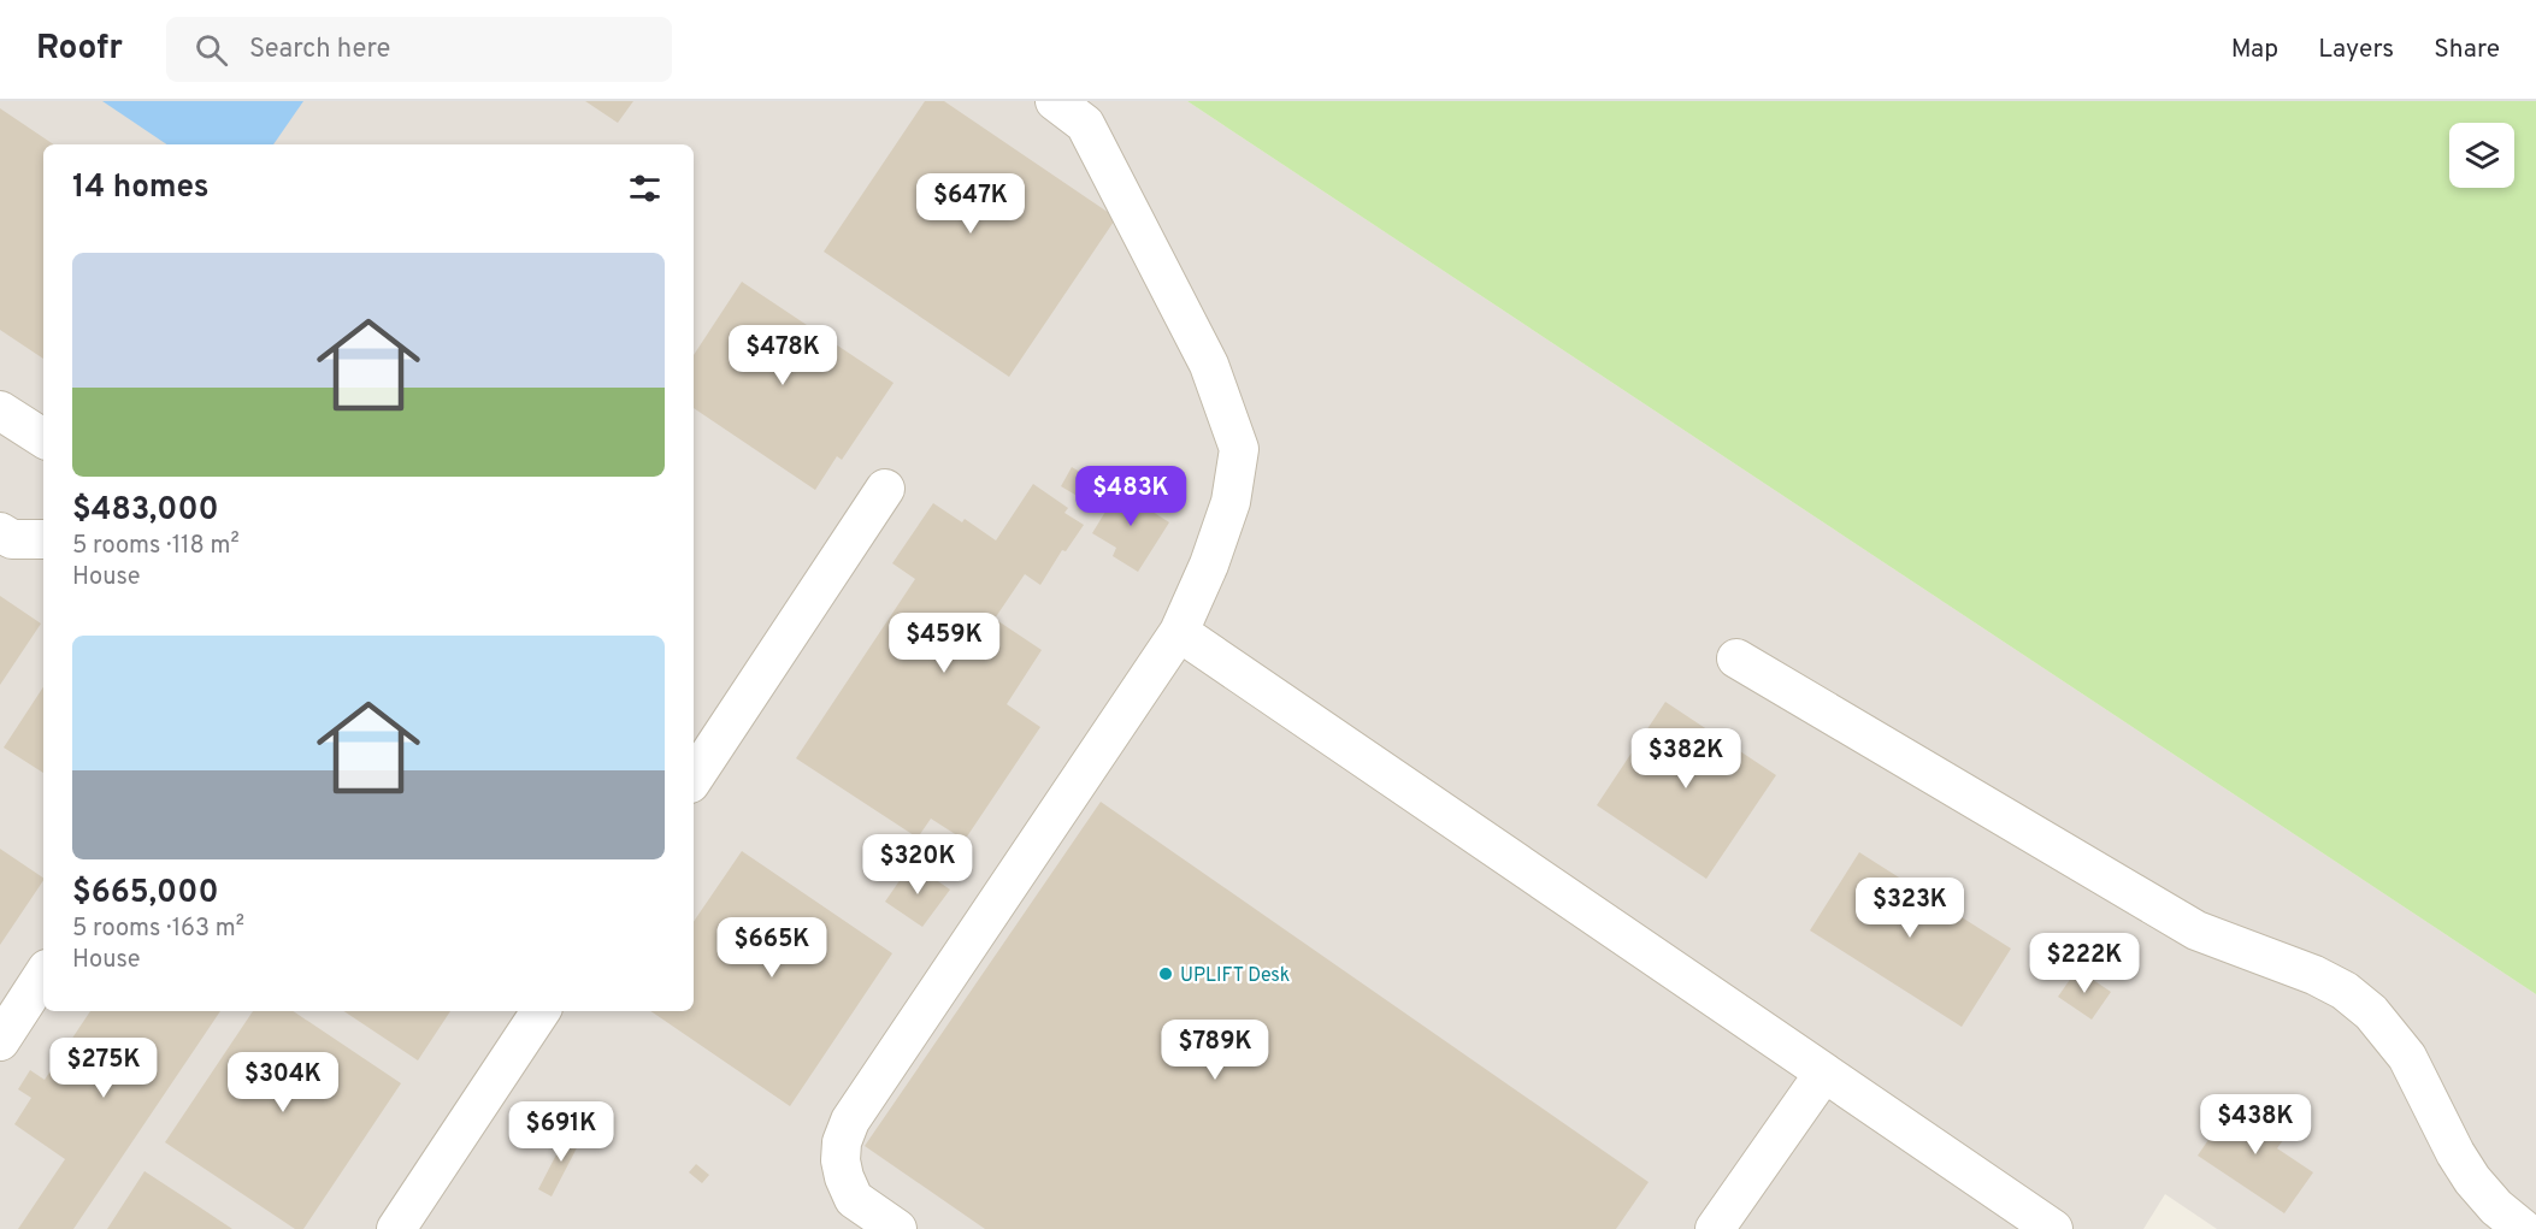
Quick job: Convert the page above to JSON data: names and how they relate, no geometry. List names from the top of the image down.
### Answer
{
  "places": ["UPLIFT Desk"],
  "page": {
    "header": "Roofr",
    "search": "Search here",
    "nav": ["Map", "Layers", "Share"],
    "heading": "14 homes",
    "price": [
      "$647K",
      "$478K",
      "$483K",
      "$459K",
      "$382K",
      "$320K",
      "$323K",
      "$665K",
      "$222K",
      "$789K",
      "$275K",
      "$304K",
      "$438K",
      "$691K"
    ],
    "list": [
      {
        "name": "$483,000",
        "note": "5 rooms · 118 m² · House"
      },
      {
        "name": "$665,000",
        "note": "5 rooms · 163 m² · House"
      }
    ]
  }
}
